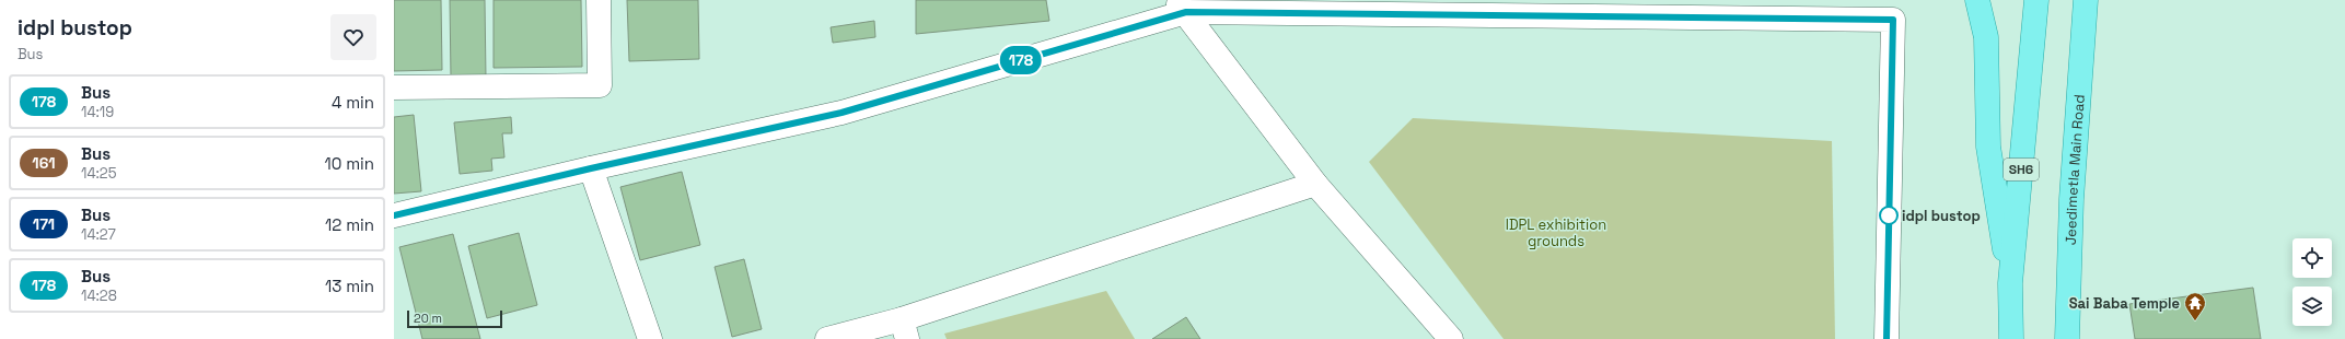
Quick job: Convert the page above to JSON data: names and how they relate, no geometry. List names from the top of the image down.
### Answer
{
  "streets": {
    "main road": ["SH6", "Jeedimetla Main Road"]
  },
  "parks": ["IDPL exhibition grounds"],
  "places": {
    "other": ["idpl bustop"],
    "temple": ["Sai Baba Temple"]
  },
  "lines": ["bus line 178"],
  "scale_bar": "20 m",
  "page": {
    "heading": ["idpl bustop", "Bus"],
    "on_map": "178",
    "list": [
      {
        "mark": "178",
        "name": "Bus",
        "note": "14:19",
        "value": "4 min"
      },
      {
        "mark": "161",
        "name": "Bus",
        "note": "14:25",
        "value": "10 min"
      },
      {
        "mark": "171",
        "name": "Bus",
        "note": "14:27",
        "value": "12 min"
      },
      {
        "mark": "178",
        "name": "Bus",
        "note": "14:28",
        "value": "13 min"
      }
    ],
    "scale": "20 m"
  }
}
